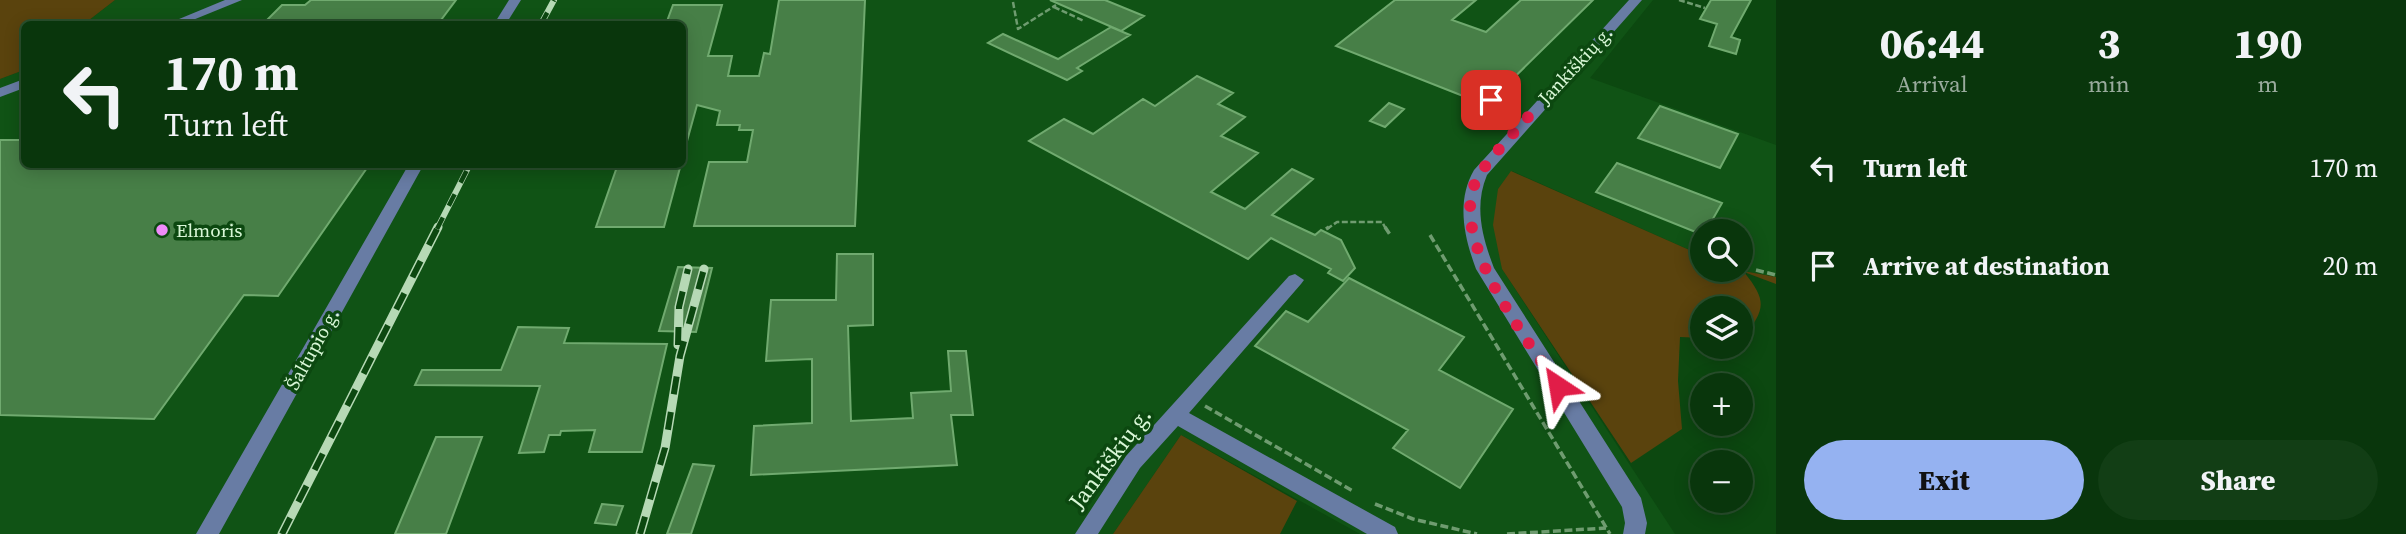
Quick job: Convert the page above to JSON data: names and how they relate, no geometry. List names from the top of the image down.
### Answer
{
  "streets": {
    "street": ["Jankiškių g.", "Šaltupio g."]
  },
  "places": ["Elmoris"],
  "page": {
    "eta": [
      "06:44",
      "Arrival",
      "3",
      "min",
      "190",
      "m"
    ],
    "turn": ["170 m", "Turn left"],
    "list": [
      {
        "name": "Turn left",
        "value": "170 m"
      },
      {
        "name": "Arrive at destination",
        "value": "20 m"
      }
    ],
    "map_buttons": ["+", "−"],
    "buttons": ["Exit", "Share"]
  }
}
